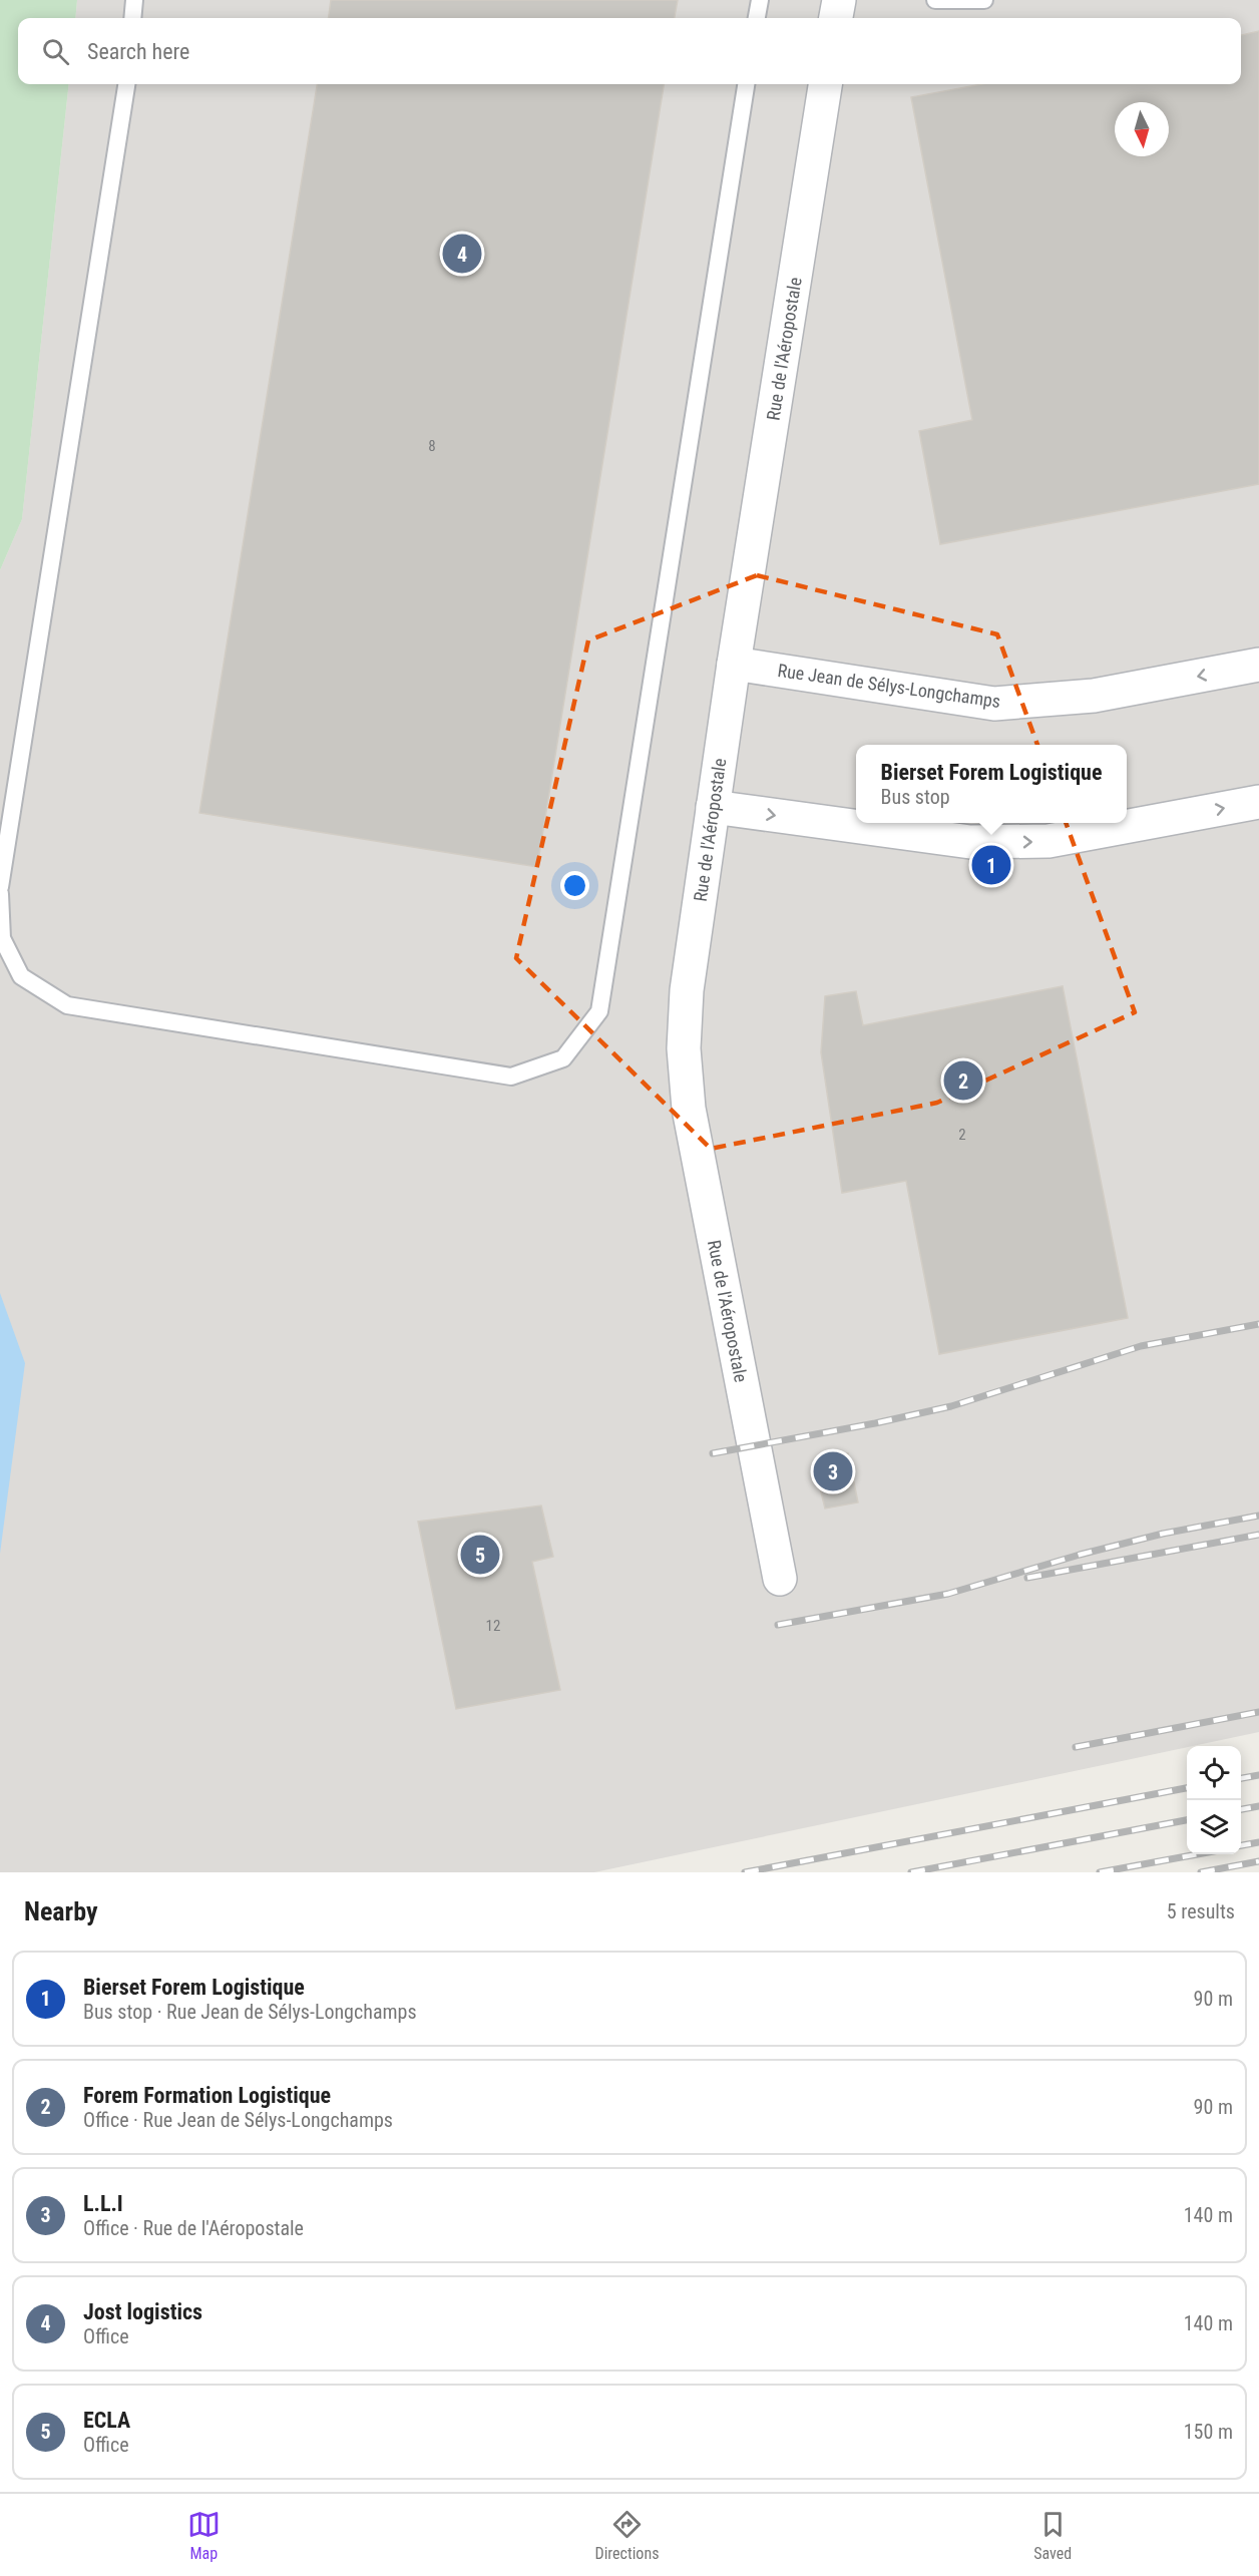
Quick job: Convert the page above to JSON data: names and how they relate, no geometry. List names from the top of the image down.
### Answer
{
  "streets": {
    "street": ["Rue de l'Aéropostale", "Rue Jean de Sélys-Longchamps"]
  },
  "crossings": [
    ["Rue de l'Aéropostale", "Rue Jean de Sélys-Longchamps"]
  ],
  "house_numbers": ["8", "2", "12"],
  "north": "bottom",
  "page": {
    "search": "Search here",
    "pins": [
      "4",
      "1",
      "2",
      "3",
      "5"
    ],
    "popup": ["Bierset Forem Logistique", "Bus stop"],
    "heading": ["Nearby", "5 results"],
    "list": [
      {
        "mark": "1",
        "name": "Bierset Forem Logistique",
        "note": "Bus stop · Rue Jean de Sélys-Longchamps",
        "value": "90 m"
      },
      {
        "mark": "2",
        "name": "Forem Formation Logistique",
        "note": "Office · Rue Jean de Sélys-Longchamps",
        "value": "90 m"
      },
      {
        "mark": "3",
        "name": "L.L.I",
        "note": "Office · Rue de l'Aéropostale",
        "value": "140 m"
      },
      {
        "mark": "4",
        "name": "Jost logistics",
        "note": "Office",
        "value": "140 m"
      },
      {
        "mark": "5",
        "name": "ECLA",
        "note": "Office",
        "value": "150 m"
      }
    ],
    "nav": ["Map", "Directions", "Saved"]
  }
}
